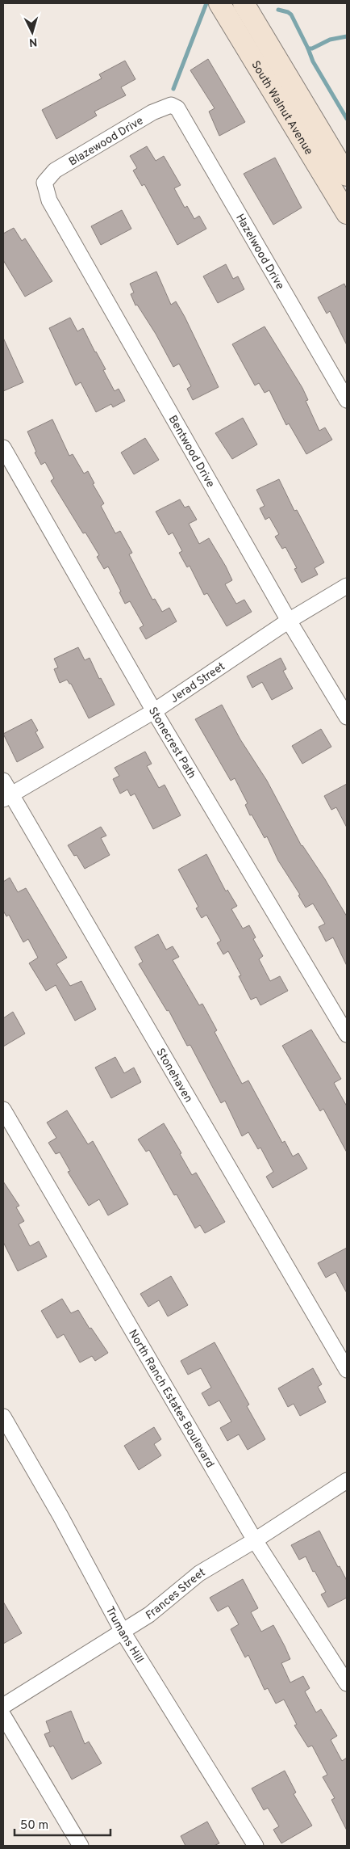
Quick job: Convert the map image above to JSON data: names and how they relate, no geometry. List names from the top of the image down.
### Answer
{
  "streets": {
    "street": [
      "South Walnut Avenue",
      "Blazewood Drive",
      "Hazelwood Drive",
      "Bentwood Drive",
      "Jerad Street",
      "Stonecrest Path",
      "Stonehaven",
      "North Ranch Estates Boulevard",
      "Frances Street",
      "Trumans Hill"
    ]
  },
  "crossings": [
    ["Blazewood Drive", "Hazelwood Drive"],
    ["Blazewood Drive", "Bentwood Drive"],
    ["Bentwood Drive", "Jerad Street"],
    ["Jerad Street", "Stonecrest Path"],
    ["Jerad Street", "Stonehaven"],
    ["North Ranch Estates Boulevard", "Frances Street"],
    ["Frances Street", "Trumans Hill"]
  ],
  "scale_bar": "50 m",
  "north": "bottom"
}
